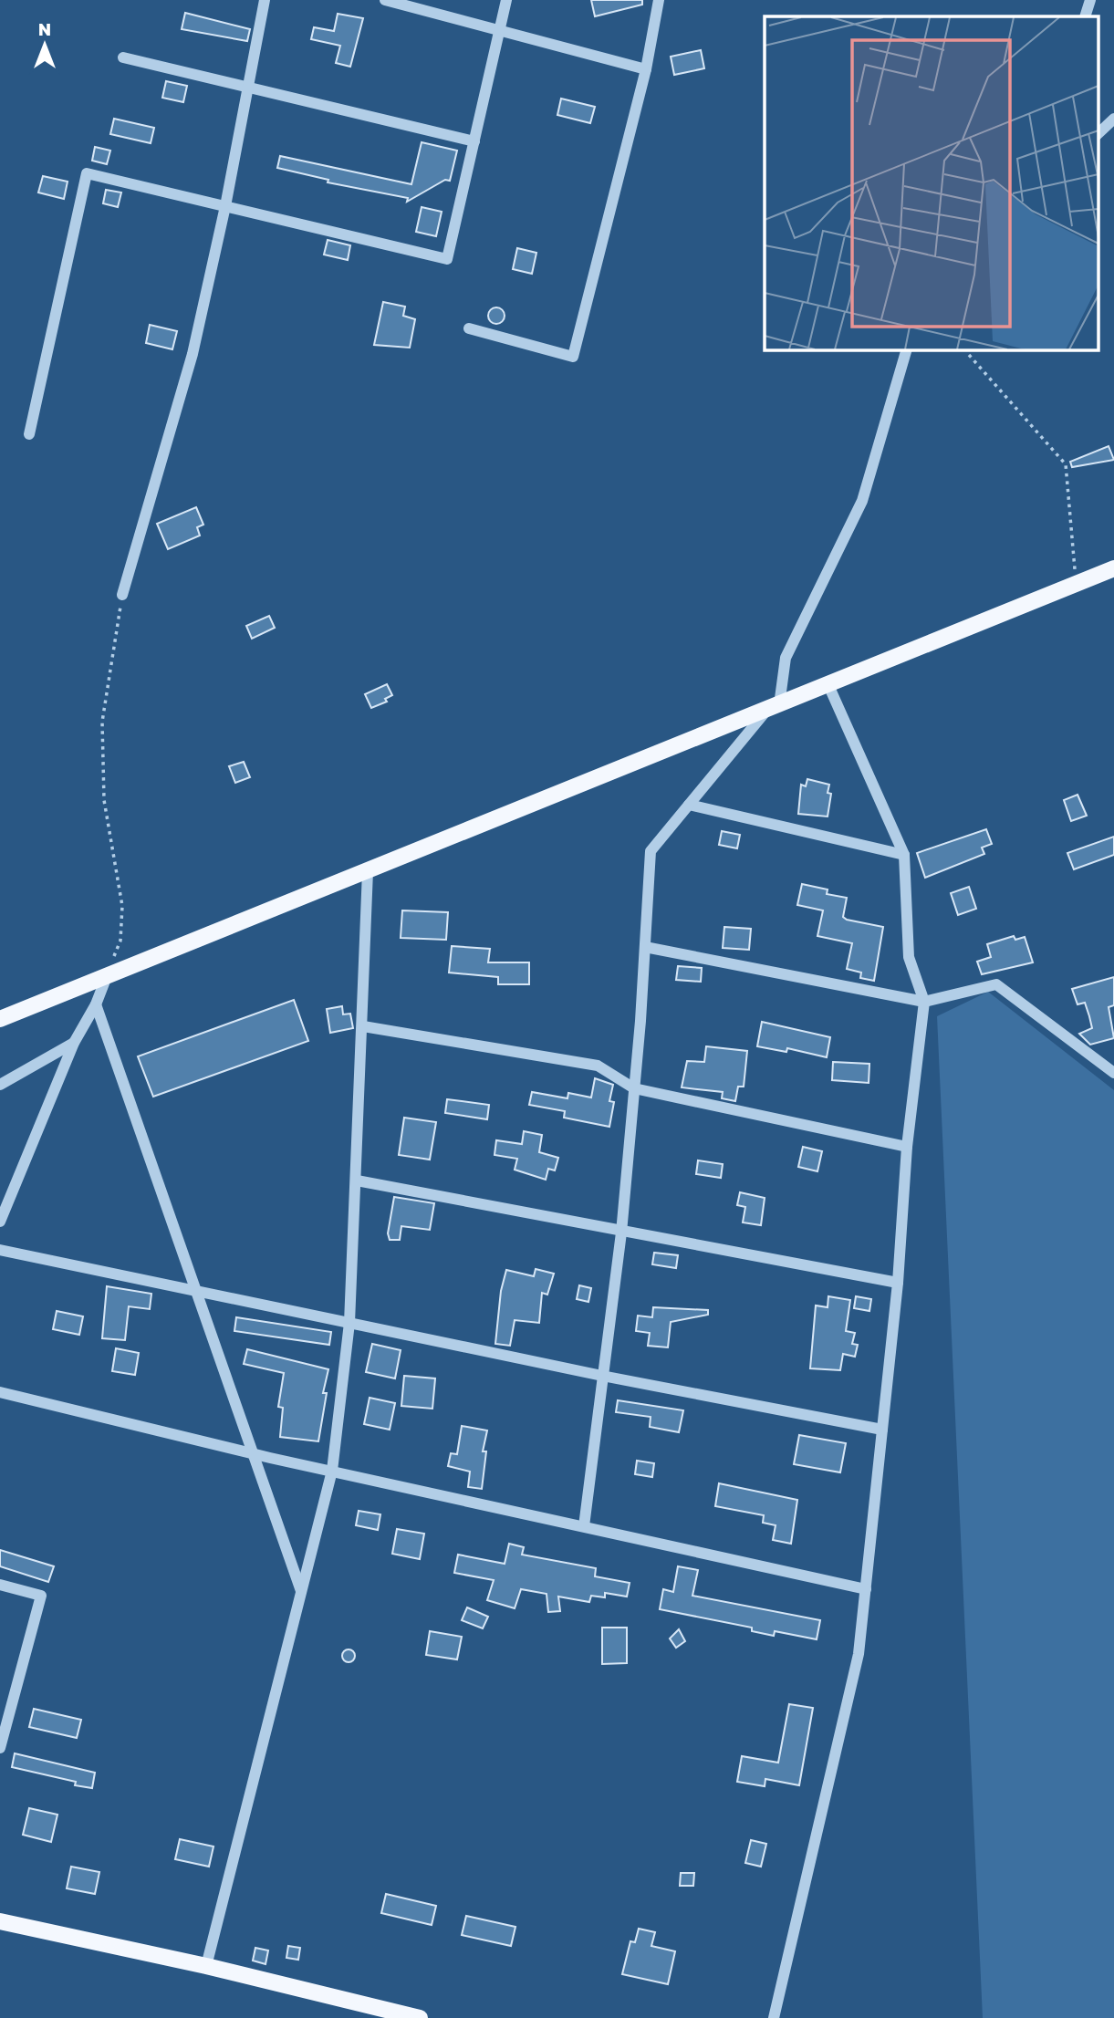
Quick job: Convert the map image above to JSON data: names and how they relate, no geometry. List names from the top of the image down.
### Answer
{
  "north": "top"
}
